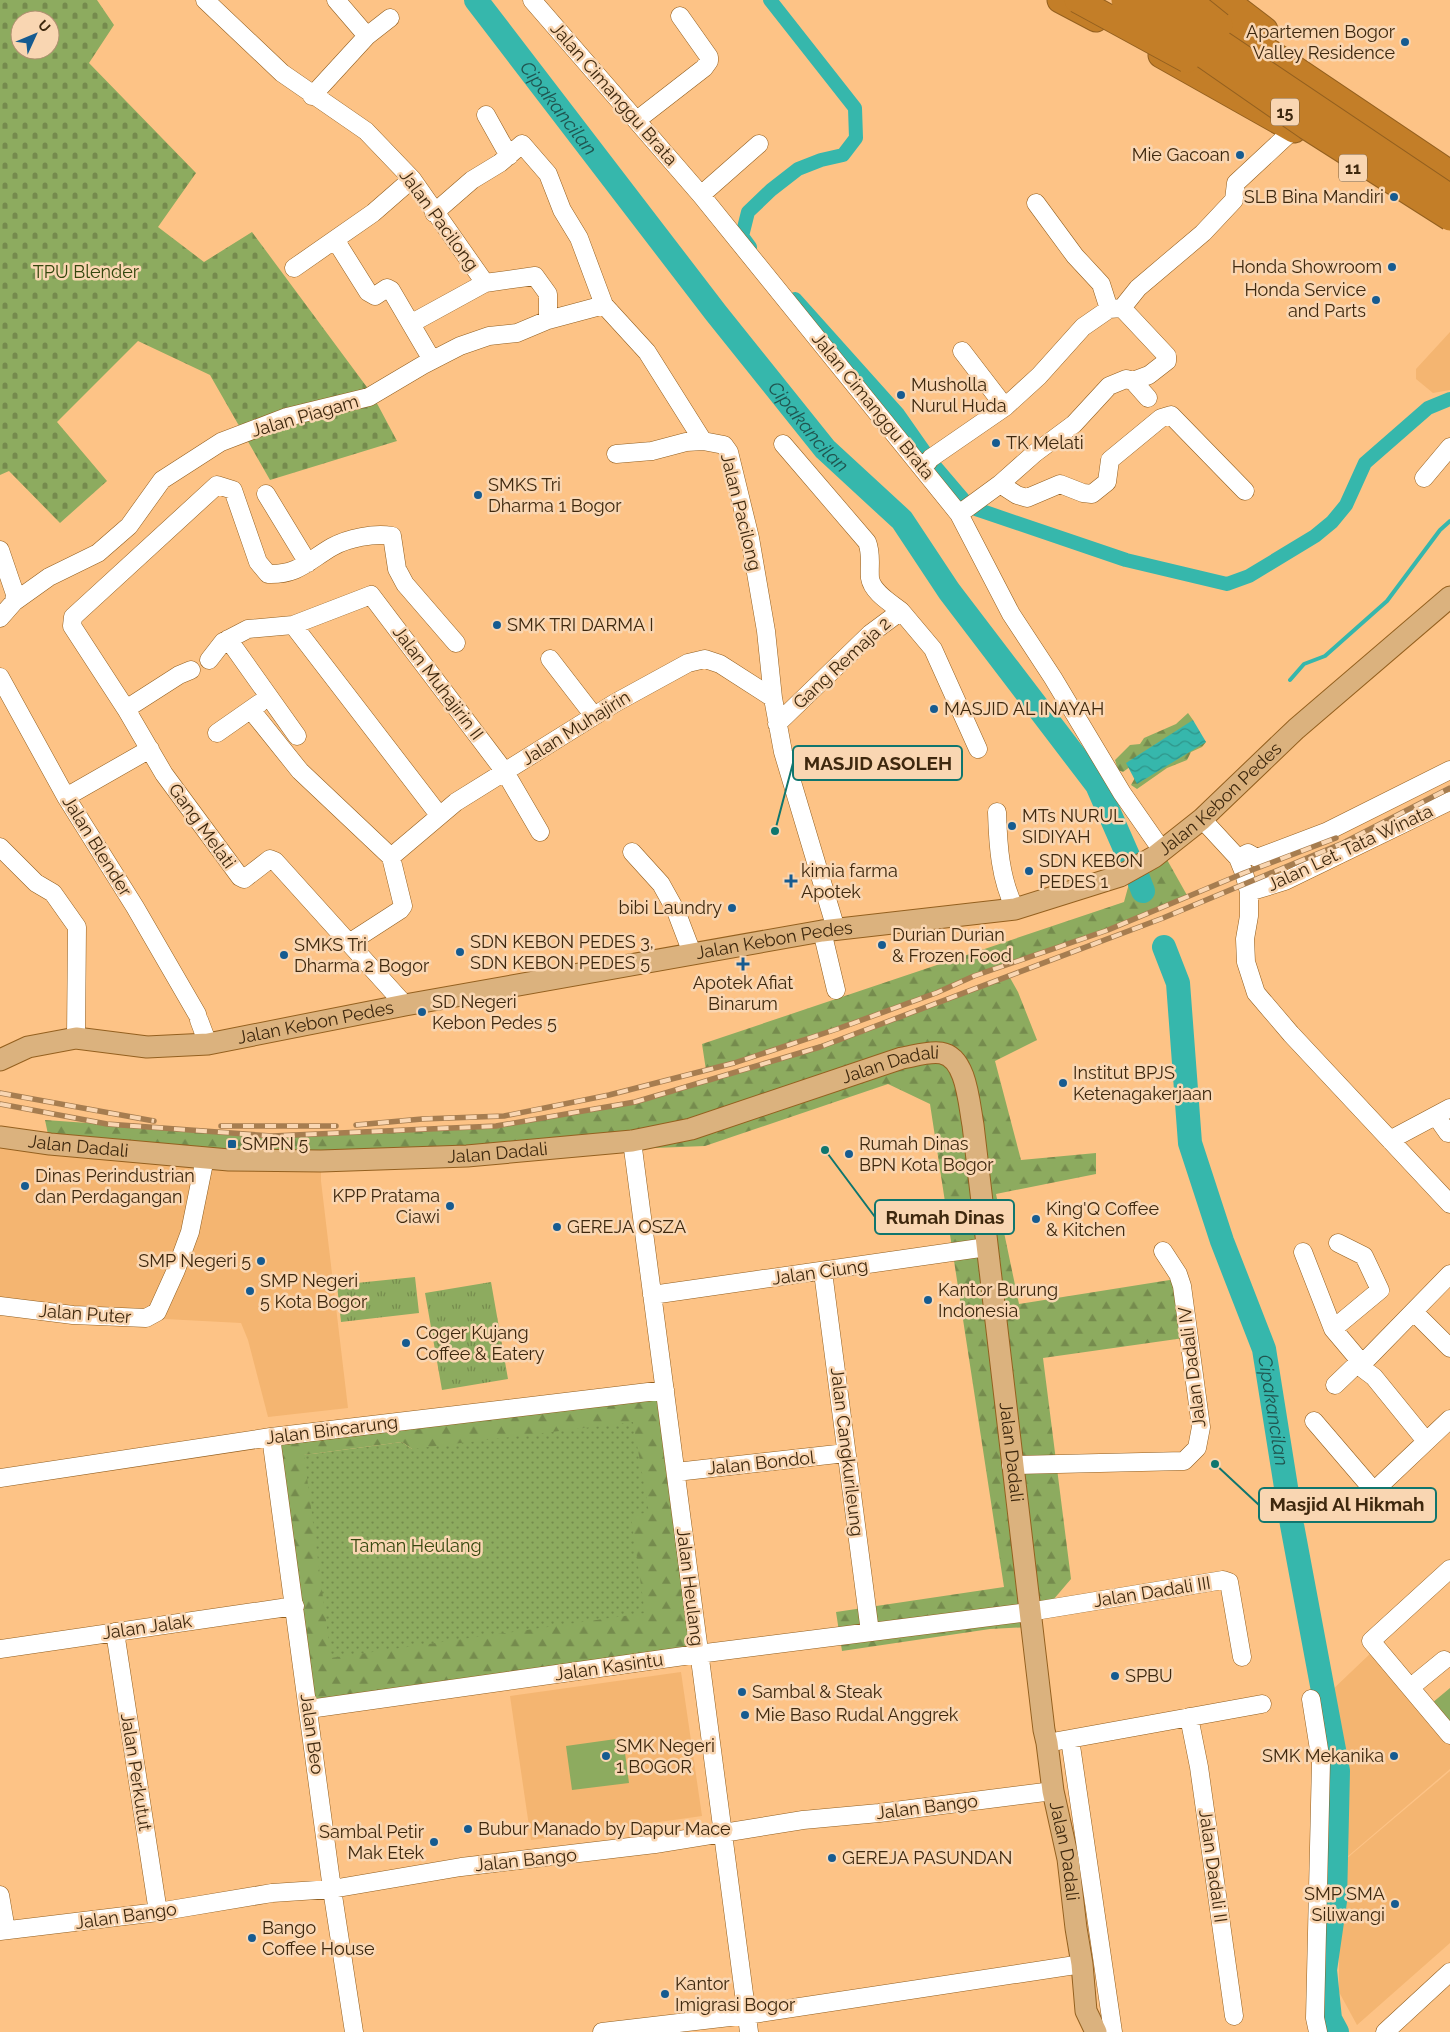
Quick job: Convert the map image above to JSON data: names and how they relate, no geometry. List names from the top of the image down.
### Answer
{
  "streets": {
    "highway": ["15", "11"],
    "main road": ["Jalan Kebon Pedes", "Jalan Dadali"],
    "street": [
      "Jalan Cimanggu Brata",
      "Jalan Pacilong",
      "Jalan Piagam",
      "Gang Remaja 2",
      "Jalan Muhajirin II",
      "Jalan Muhajirin",
      "Gang Melati",
      "Jalan Blender",
      "Jalan Let. Tata Winata",
      "Jalan Ciung",
      "Jalan Puter",
      "Jalan Dadali IV",
      "Jalan Bincarung",
      "Jalan Cangkurileung",
      "Jalan Bondol",
      "Jalan Heulang",
      "Jalan Dadali III",
      "Jalan Jalak",
      "Jalan Kasintu",
      "Jalan Beo",
      "Jalan Perkutut",
      "Jalan Bango",
      "Jalan Dadali II"
    ]
  },
  "crossings": [
    ["Jalan Cimanggu Brata", "Jalan Kebon Pedes"],
    ["15", "11"],
    ["Jalan Pacilong", "Jalan Piagam"],
    ["Jalan Pacilong", "Gang Remaja 2"],
    ["Jalan Pacilong", "Jalan Muhajirin"],
    ["Jalan Pacilong", "Jalan Kebon Pedes"],
    ["Jalan Muhajirin II", "Jalan Muhajirin"],
    ["Jalan Kebon Pedes", "Gang Melati"],
    ["Jalan Kebon Pedes", "Jalan Blender"],
    ["Jalan Dadali", "Jalan Ciung"],
    ["Jalan Dadali", "Jalan Puter"],
    ["Jalan Dadali", "Jalan Dadali IV"],
    ["Jalan Dadali", "Jalan Heulang"],
    ["Jalan Dadali", "Jalan Dadali III"],
    ["Jalan Dadali", "Jalan Kasintu"],
    ["Jalan Dadali", "Jalan Bango"],
    ["Jalan Ciung", "Jalan Cangkurileung"],
    ["Jalan Ciung", "Jalan Heulang"],
    ["Jalan Bincarung", "Jalan Heulang"],
    ["Jalan Bincarung", "Jalan Beo"],
    ["Jalan Cangkurileung", "Jalan Bondol"],
    ["Jalan Cangkurileung", "Jalan Kasintu"],
    ["Jalan Bondol", "Jalan Heulang"],
    ["Jalan Heulang", "Jalan Kasintu"],
    ["Jalan Heulang", "Jalan Bango"],
    ["Jalan Dadali III", "Jalan Kasintu"],
    ["Jalan Jalak", "Jalan Beo"],
    ["Jalan Jalak", "Jalan Perkutut"],
    ["Jalan Kasintu", "Jalan Beo"],
    ["Jalan Beo", "Jalan Bango"],
    ["Jalan Perkutut", "Jalan Bango"]
  ],
  "water": ["Cipakancilan"],
  "parks": ["TPU Blender", "Taman Heulang"],
  "places": {
    "other": [
      "Apartemen Bogor Valley Residence",
      "Mie Gacoan",
      "SLB Bina Mandiri",
      "Honda Showroom",
      "Honda Service and Parts",
      "Musholla Nurul Huda",
      "TK Melati",
      "SMKS Tri Dharma 1 Bogor",
      "SMK TRI DARMA I",
      "MASJID AL INAYAH",
      "MTs NURUL SIDIYAH",
      "MASJID ASOLEH",
      "SDN KEBON PEDES 1",
      "bibi Laundry",
      "Durian Durian & Frozen Food",
      "SDN KEBON PEDES 3, SDN KEBON PEDES 5",
      "SMKS Tri Dharma 2 Bogor",
      "SD Negeri Kebon Pedes 5",
      "Institut BPJS Ketenagakerjaan",
      "Rumah Dinas",
      "Rumah Dinas BPN Kota Bogor",
      "Dinas Perindustrian dan Perdagangan",
      "KPP Pratama Ciawi",
      "King'Q Coffee & Kitchen",
      "GEREJA OSZA",
      "SMP Negeri 5",
      "SMP Negeri 5 Kota Bogor",
      "Kantor Burung Indonesia",
      "Coger Kujang Coffee & Eatery",
      "Masjid Al Hikmah",
      "SPBU",
      "Sambal & Steak",
      "Mie Baso Rudal Anggrek",
      "SMK Negeri 1 BOGOR",
      "SMK Mekanika",
      "Bubur Manado by Dapur Mace",
      "Sambal Petir Mak Etek",
      "GEREJA PASUNDAN",
      "SMP SMA Siliwangi",
      "Bango Coffee House",
      "Kantor Imigrasi Bogor"
    ],
    "health": ["kimia farma Apotek", "Apotek Afiat Binarum"],
    "transit": ["SMPN 5"]
  },
  "north": "top right"
}
